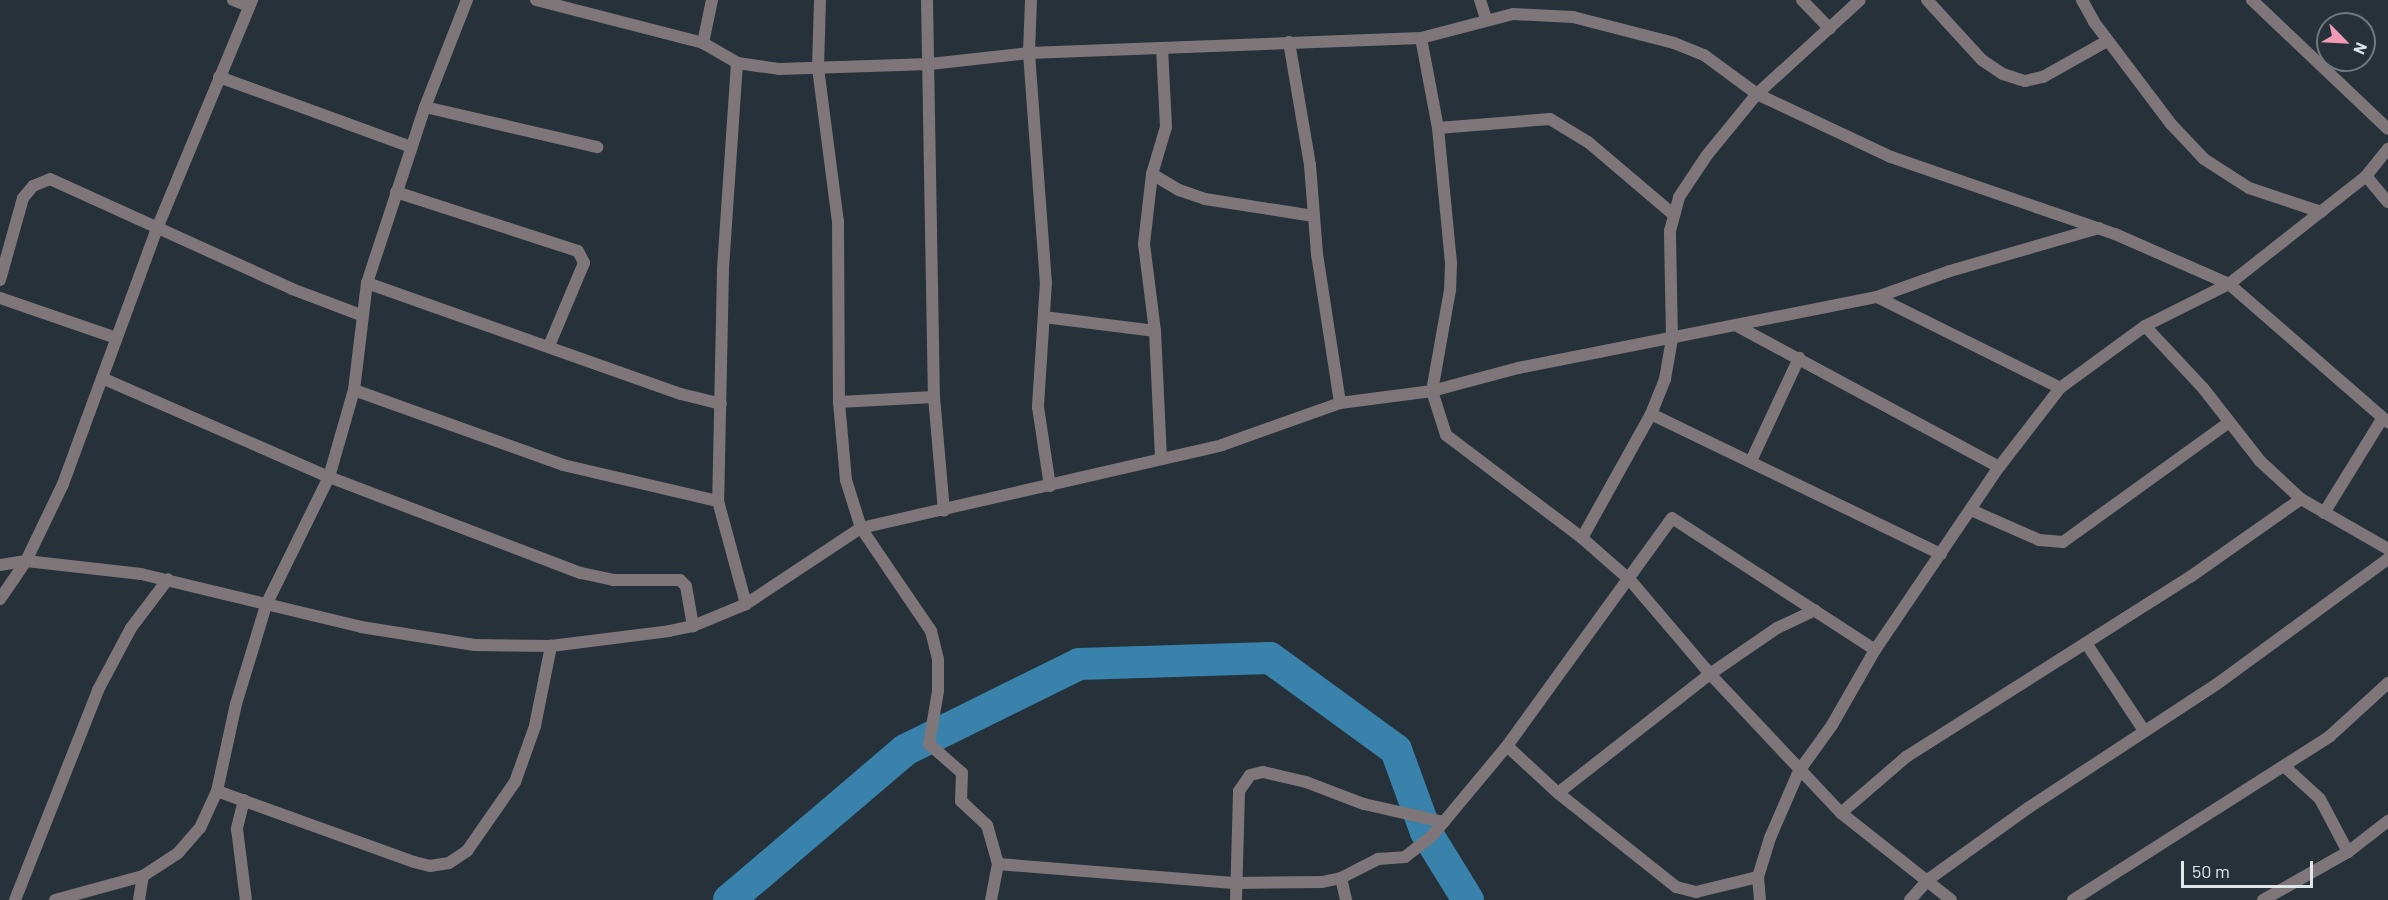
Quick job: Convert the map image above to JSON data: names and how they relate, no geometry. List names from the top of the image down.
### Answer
{
  "scale_bar": "50 m",
  "north": "bottom right"
}
